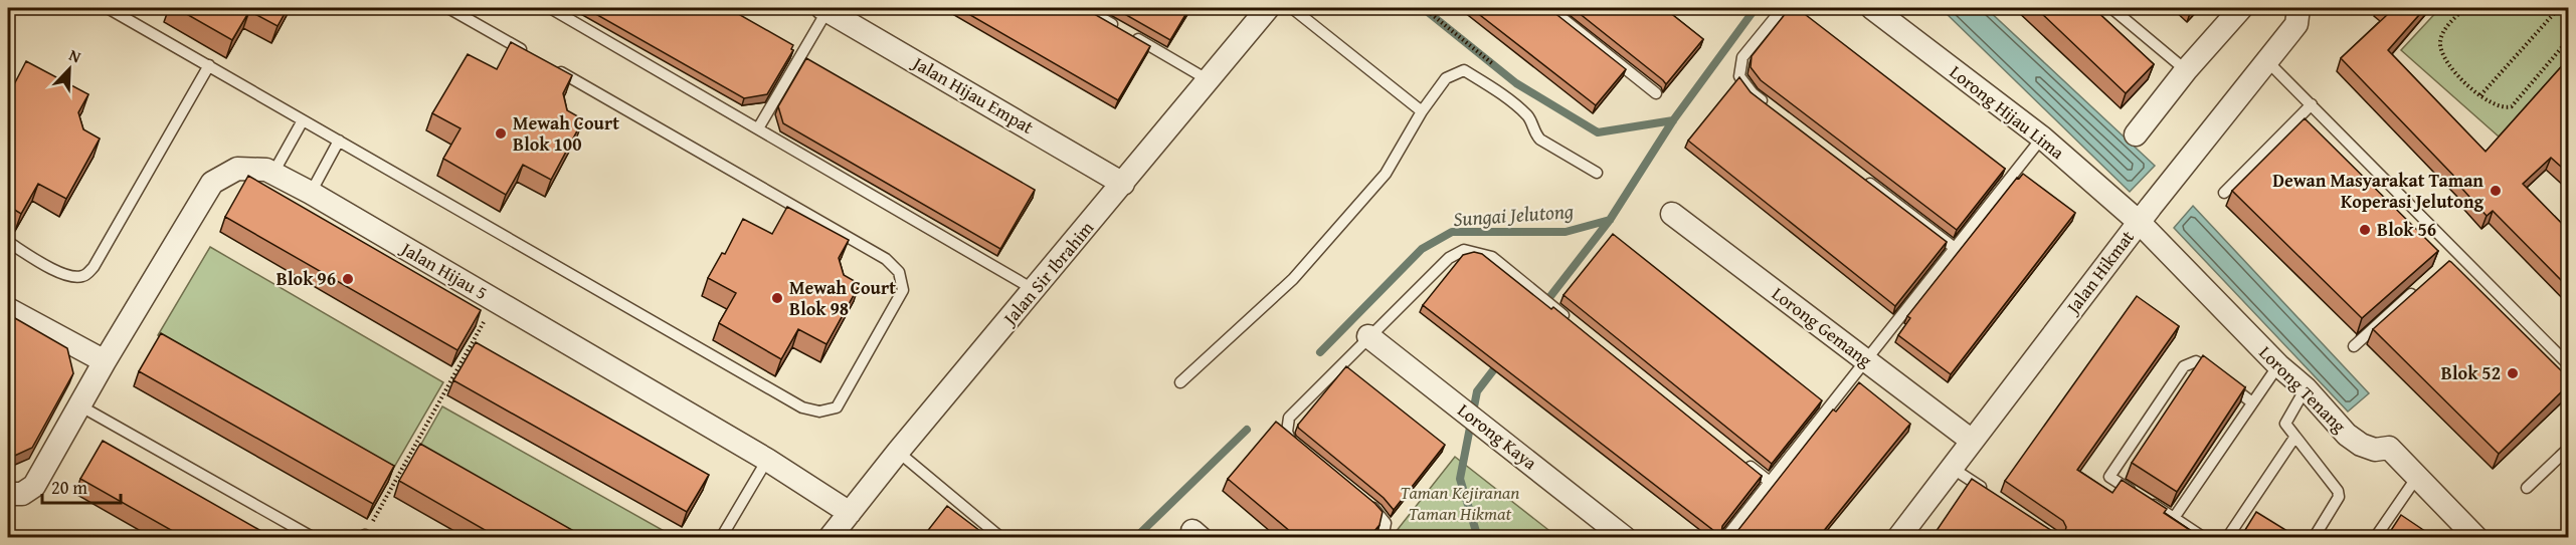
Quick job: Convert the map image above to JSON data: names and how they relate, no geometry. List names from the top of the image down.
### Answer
{
  "streets": {
    "street": [
      "Jalan Hijau Empat",
      "Lorong Hijau Lima",
      "Jalan Hijau 5",
      "Jalan Hikmat",
      "Jalan Sir Ibrahim",
      "Lorong Gemang",
      "Lorong Tenang",
      "Lorong Kaya"
    ]
  },
  "crossings": [
    ["Jalan Hijau Empat", "Jalan Sir Ibrahim"],
    ["Lorong Hijau Lima", "Jalan Hikmat"],
    ["Lorong Hijau Lima", "Lorong Tenang"],
    ["Jalan Hijau 5", "Jalan Sir Ibrahim"],
    ["Jalan Hikmat", "Lorong Gemang"],
    ["Jalan Hikmat", "Lorong Tenang"]
  ],
  "water": ["Sungai Jelutong"],
  "parks": ["Taman Kejiranan Taman Hikmat"],
  "places": [
    "Mewah Court Blok 100",
    "Dewan Masyarakat Taman Koperasi Jelutong",
    "Blok 56",
    "Blok 96",
    "Mewah Court Blok 98",
    "Blok 52"
  ],
  "scale_bar": "20 m",
  "north": "top right"
}
